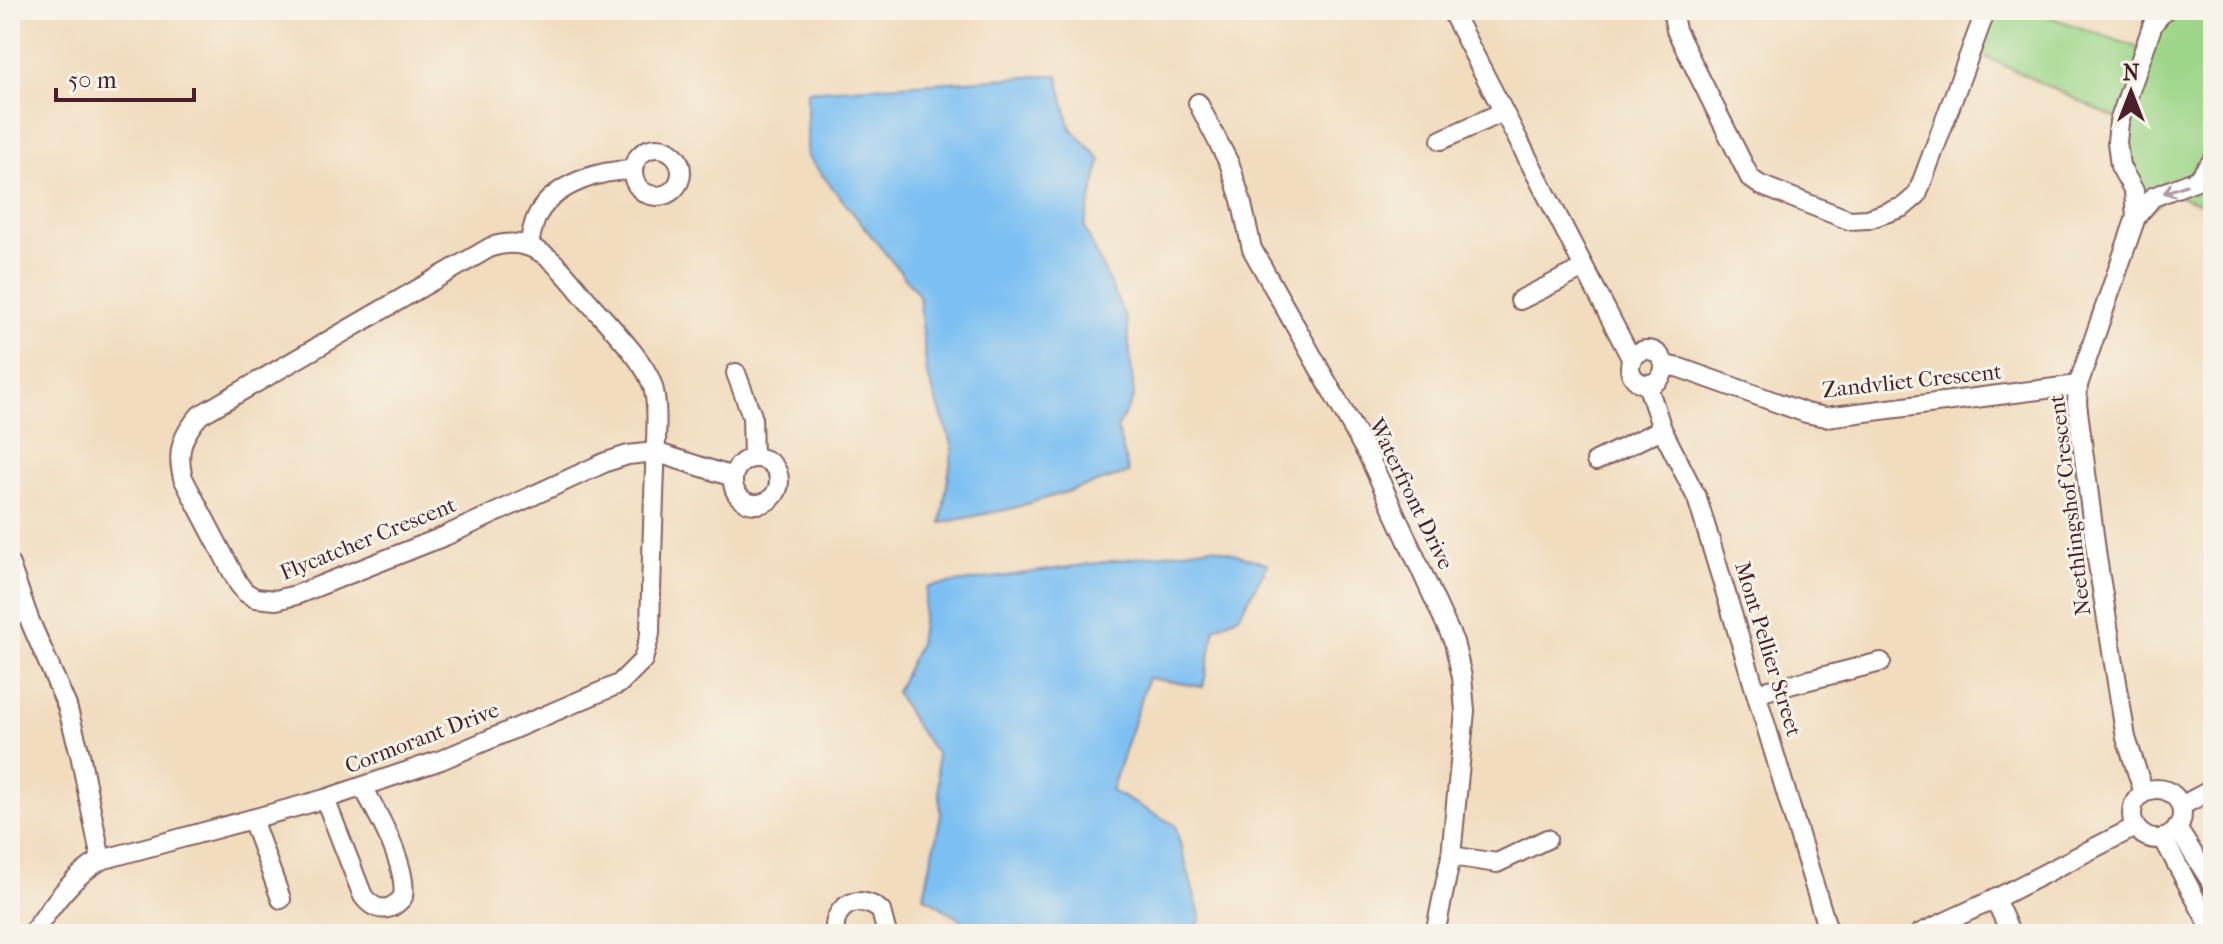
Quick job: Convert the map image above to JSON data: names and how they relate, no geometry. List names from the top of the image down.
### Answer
{
  "streets": {
    "street": [
      "Zandvliet Crescent",
      "Waterfront Drive",
      "Neethlingshof Crescent",
      "Flycatcher Crescent",
      "Mont Pellier Street",
      "Cormorant Drive"
    ]
  },
  "crossings": [
    ["Zandvliet Crescent", "Neethlingshof Crescent"],
    ["Zandvliet Crescent", "Mont Pellier Street"],
    ["Flycatcher Crescent", "Cormorant Drive"]
  ],
  "scale_bar": "50 m",
  "north": "top"
}
